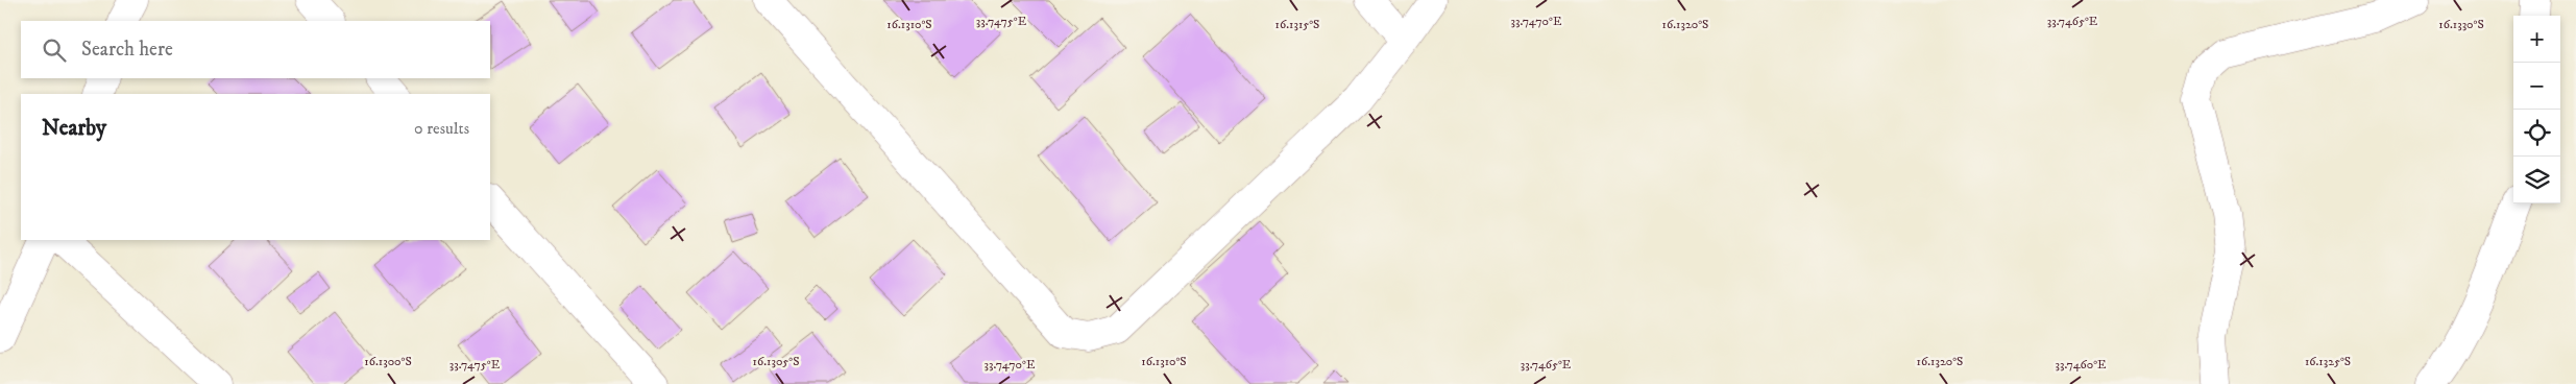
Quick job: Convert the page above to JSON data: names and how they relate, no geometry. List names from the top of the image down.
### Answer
{
  "page": {
    "map_buttons": ["+", "−"],
    "search": "Search here",
    "heading": ["Nearby", "0 results"]
  },
  "coordinates": [
    "33.7470°E",
    "33.7475°E",
    "33.7465°E",
    "16.1320°S",
    "16.1330°S",
    "16.1310°S",
    "16.1315°S",
    "16.1300°S",
    "16.1305°S",
    "16.1325°S",
    "33.7460°E"
  ]
}
